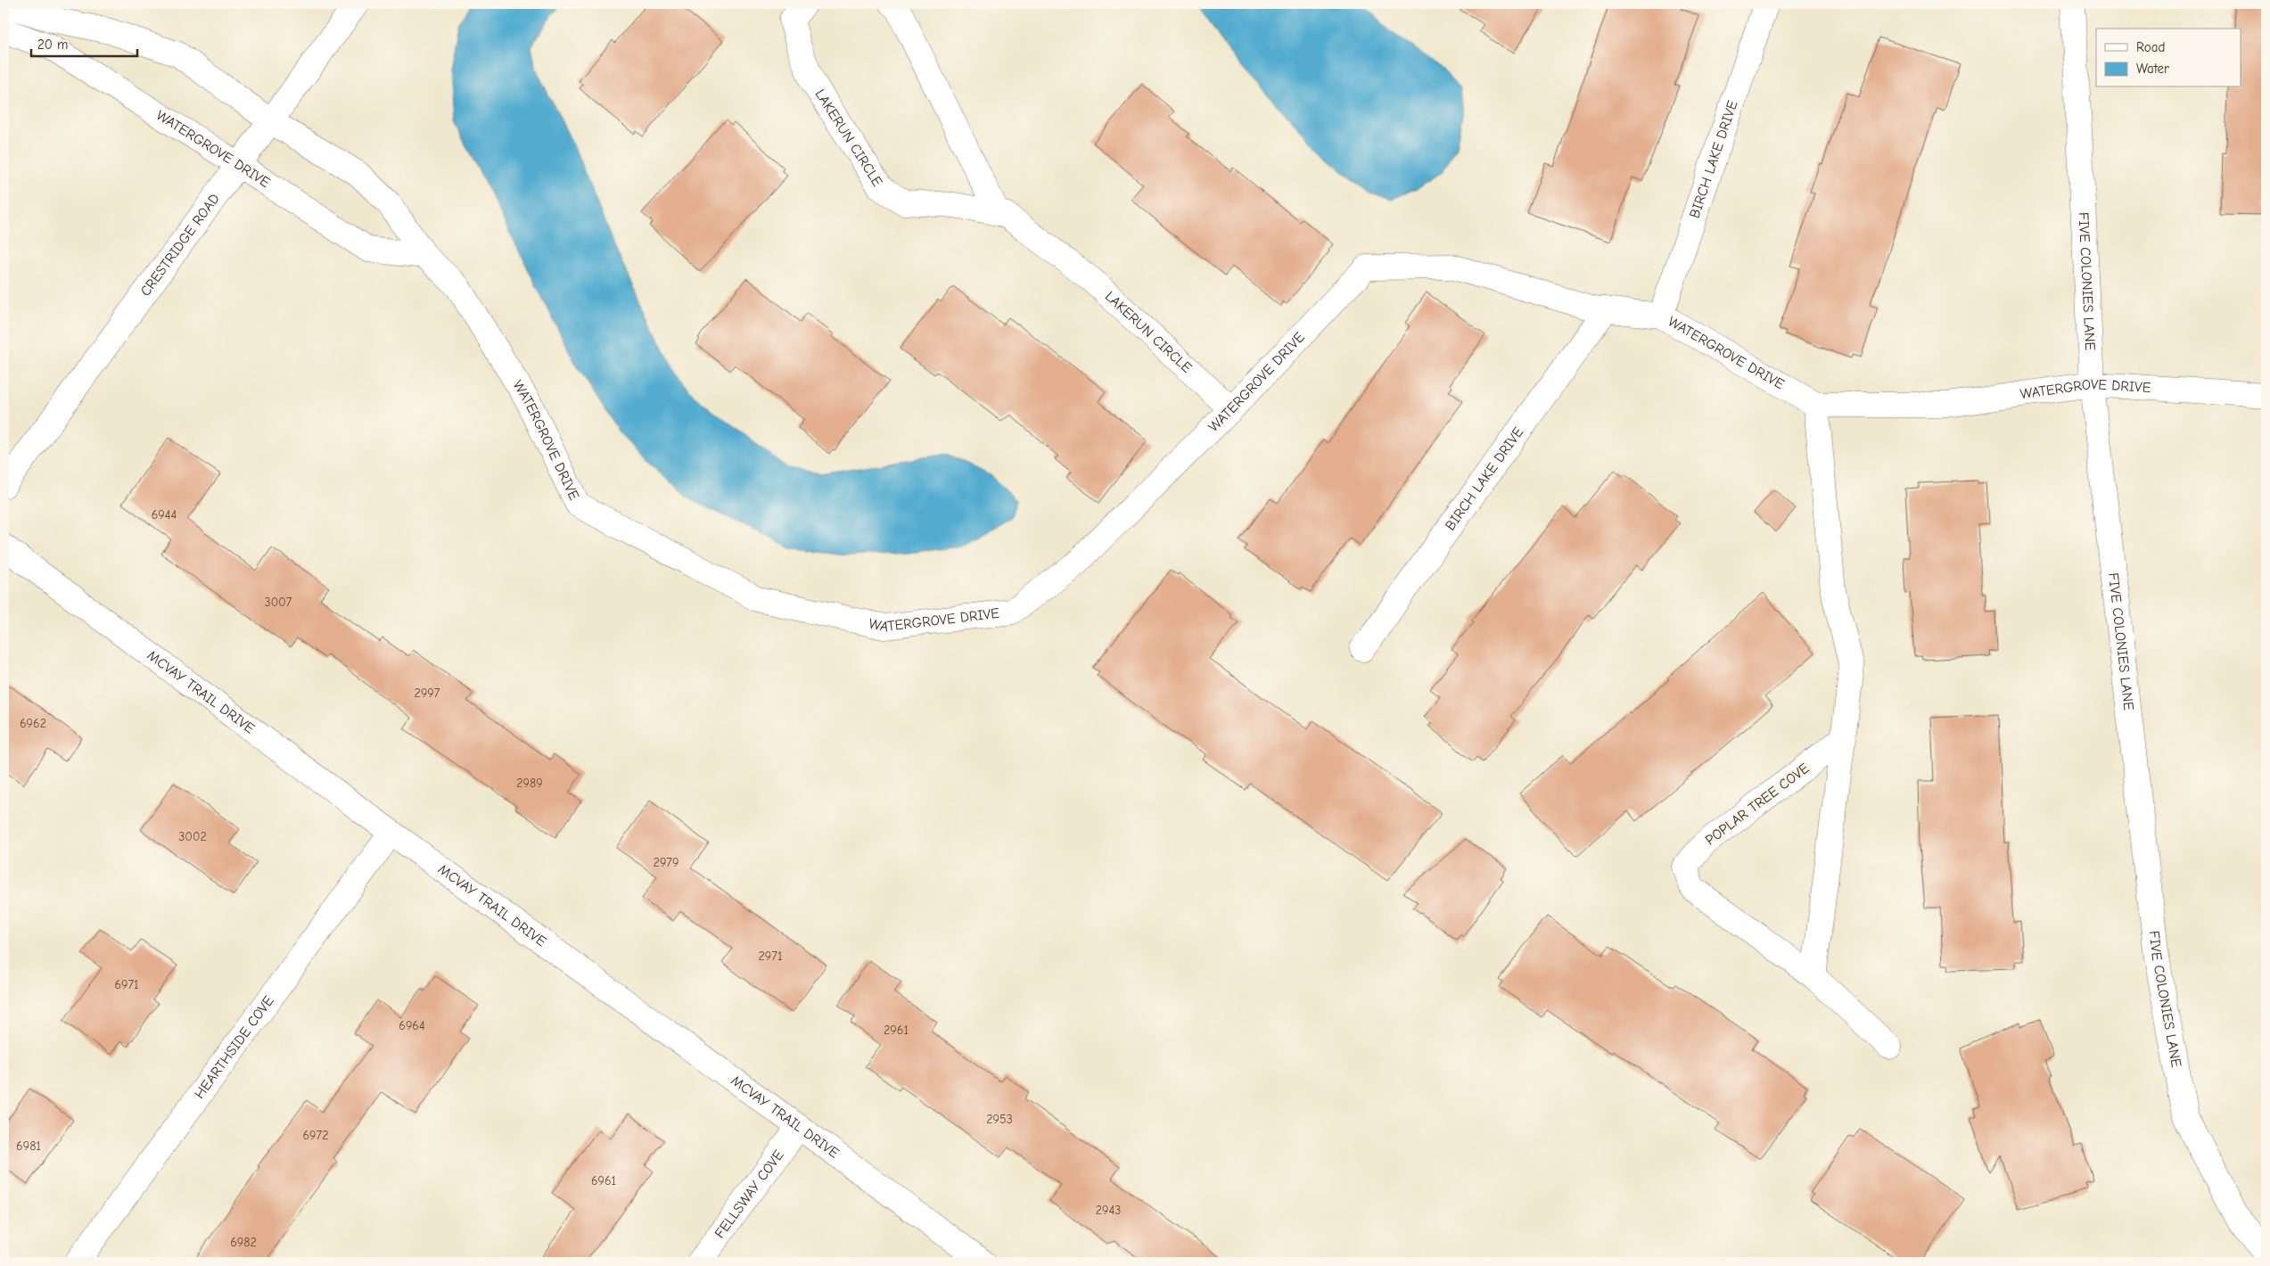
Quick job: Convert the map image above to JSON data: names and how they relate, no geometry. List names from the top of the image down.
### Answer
{
  "streets": {
    "street": [
      "LAKERUN CIRCLE",
      "WATERGROVE DRIVE",
      "BIRCH LAKE DRIVE",
      "CRESTRIDGE ROAD",
      "FIVE COLONIES LANE",
      "MCVAY TRAIL DRIVE",
      "POPLAR TREE COVE",
      "HEARTHSIDE COVE",
      "FELLSWAY COVE"
    ]
  },
  "crossings": [
    ["LAKERUN CIRCLE", "WATERGROVE DRIVE"],
    ["WATERGROVE DRIVE", "BIRCH LAKE DRIVE"],
    ["WATERGROVE DRIVE", "CRESTRIDGE ROAD"],
    ["WATERGROVE DRIVE", "FIVE COLONIES LANE"],
    ["MCVAY TRAIL DRIVE", "HEARTHSIDE COVE"],
    ["MCVAY TRAIL DRIVE", "FELLSWAY COVE"]
  ],
  "house_numbers": [
    "6944",
    "3007",
    "2997",
    "6962",
    "2989",
    "3002",
    "2979",
    "2971",
    "6971",
    "6964",
    "2961",
    "2953",
    "6972",
    "6981",
    "6961",
    "2943",
    "6982"
  ],
  "legend": ["Road", "Water"],
  "scale_bar": "20 m"
}
